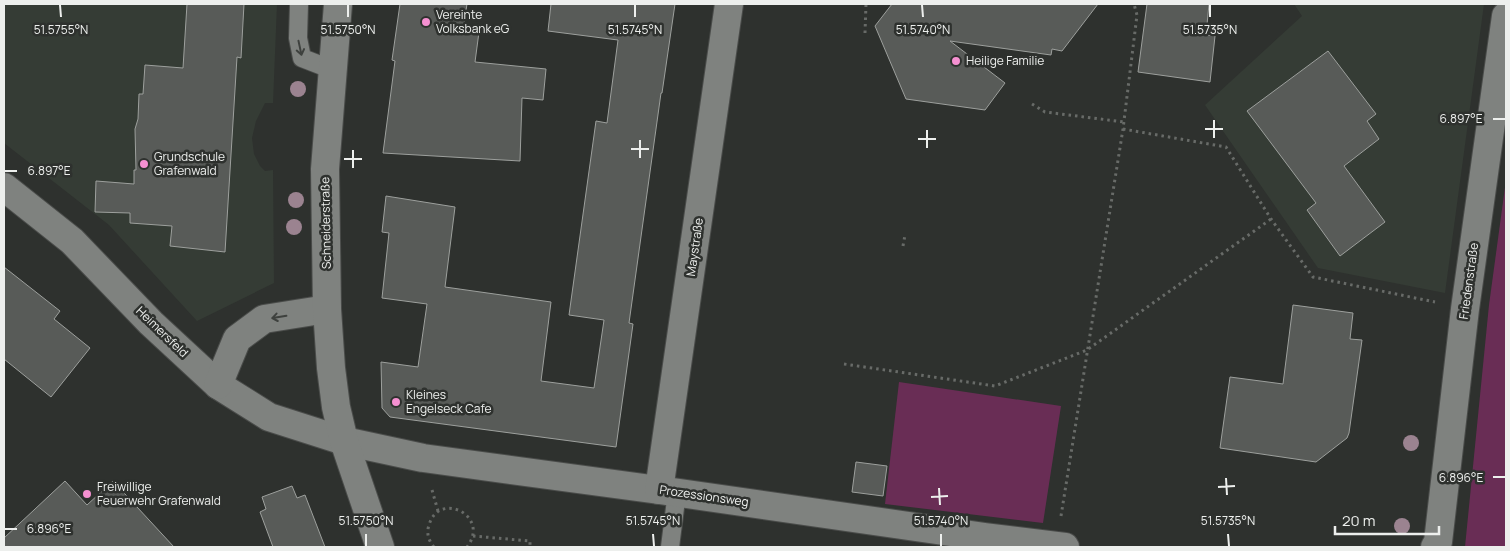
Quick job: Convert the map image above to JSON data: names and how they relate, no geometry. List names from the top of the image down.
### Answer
{
  "streets": {
    "street": [
      "Schneiderstraße",
      "Maystraße",
      "Friedenstraße",
      "Heimersfeld",
      "Prozessionsweg"
    ]
  },
  "crossings": [
    ["Schneiderstraße", "Heimersfeld"],
    ["Schneiderstraße", "Prozessionsweg"],
    ["Maystraße", "Prozessionsweg"],
    ["Heimersfeld", "Prozessionsweg"]
  ],
  "places": [
    "Vereinte Volksbank eG",
    "Heilige Familie",
    "Grundschule Grafenwald",
    "Kleines Engelseck Cafe",
    "Freiwillige Feuerwehr Grafenwald"
  ],
  "scale_bar": "20 m",
  "coordinates": [
    "51.5755°N",
    "51.5750°N",
    "51.5745°N",
    "51.5740°N",
    "51.5735°N",
    "6.897°E",
    "6.896°E"
  ]
}
